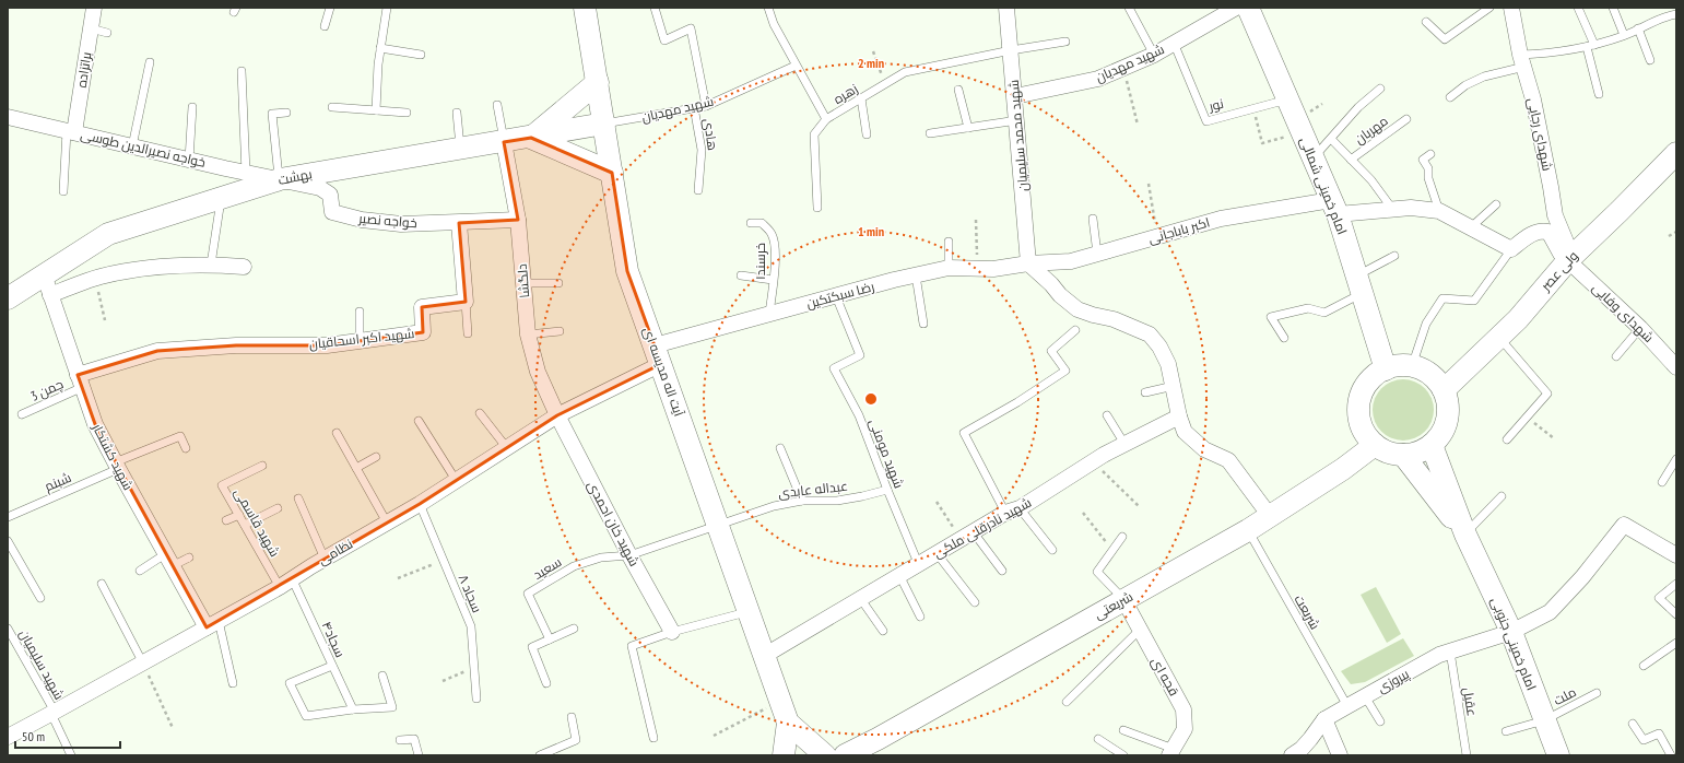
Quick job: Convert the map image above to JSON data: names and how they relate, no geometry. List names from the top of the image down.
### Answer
{
  "streets": {
    "street": [
      "شهید مهدیان",
      "براتزاده",
      "شهدای رجایی",
      "شهید محمد سلیمیان",
      "خواجه نصیرالدین طوسی",
      "بهشت",
      "امام خمینی شمالی",
      "خواجه نصیر",
      "اکبر باباجانی",
      "ولی عصر",
      "دلگشا",
      "رضا سبکتکین",
      "شهدای وفایی",
      "شهید اکبر اسحاقیان",
      "آیت اله مدیسه ای",
      "شهید کشتکار",
      "شهید خان احمدی",
      "شهید نادرقلی ملکی",
      "نظامی",
      "شریعتی",
      "امام خمینی جنوبی",
      "قجه ای",
      "پیروزی"
    ],
    "lane": [
      "زهره",
      "نور",
      "مهربان",
      "هادی",
      "خرسند۱",
      "چمن 3",
      "شهید مومنی",
      "شبنم",
      "عبداله عابدی",
      "شهید قاسمی",
      "سعید",
      "سجاد ۸",
      "شریعت",
      "سجاد۴",
      "شهید سلیمیان",
      "ملت",
      "عقیل"
    ]
  },
  "crossings": [
    ["شهید مهدیان", "زهره"],
    ["شهید مهدیان", "نور"],
    ["شهید مهدیان", "هادی"],
    ["شهید مهدیان", "شهید محمد سلیمیان"],
    ["شهید مهدیان", "بهشت"],
    ["شهید مهدیان", "آیت اله مدیسه ای"],
    ["براتزاده", "خواجه نصیرالدین طوسی"],
    ["زهره", "شهید محمد سلیمیان"],
    ["نور", "امام خمینی شمالی"],
    ["شهدای رجایی", "ولی عصر"],
    ["شهدای رجایی", "شهدای وفایی"],
    ["شهید محمد سلیمیان", "اکبر باباجانی"],
    ["شهید محمد سلیمیان", "رضا سبکتکین"],
    ["خواجه نصیرالدین طوسی", "بهشت"],
    ["خواجه نصیرالدین طوسی", "خواجه نصیر"],
    ["بهشت", "خواجه نصیر"],
    ["بهشت", "دلگشا"],
    ["بهشت", "آیت اله مدیسه ای"],
    ["بهشت", "شهید کشتکار"],
    ["امام خمینی شمالی", "اکبر باباجانی"],
    ["امام خمینی شمالی", "ولی عصر"],
    ["امام خمینی شمالی", "شریعتی"],
    ["خواجه نصیر", "دلگشا"],
    ["اکبر باباجانی", "رضا سبکتکین"],
    ["خرسند۱", "رضا سبکتکین"],
    ["ولی عصر", "شهدای وفایی"],
    ["ولی عصر", "شریعتی"],
    ["دلگشا", "شهید خان احمدی"],
    ["دلگشا", "نظامی"],
    ["رضا سبکتکین", "آیت اله مدیسه ای"],
    ["رضا سبکتکین", "شهید مومنی"],
    ["رضا سبکتکین", "نظامی"],
    ["شهید اکبر اسحاقیان", "چمن 3"],
    ["شهید اکبر اسحاقیان", "شهید کشتکار"],
    ["آیت اله مدیسه ای", "عبداله عابدی"],
    ["آیت اله مدیسه ای", "شهید نادرقلی ملکی"],
    ["آیت اله مدیسه ای", "نظامی"],
    ["چمن 3", "شهید کشتکار"],
    ["شهید مومنی", "عبداله عابدی"],
    ["شهید مومنی", "شهید نادرقلی ملکی"],
    ["شهید کشتکار", "شبنم"],
    ["شهید کشتکار", "نظامی"],
    ["عبداله عابدی", "شهید خان احمدی"],
    ["عبداله عابدی", "سعید"],
    ["شهید قاسمی", "نظامی"],
    ["شهید قاسمی", "سجاد۴"],
    ["شهید خان احمدی", "نظامی"],
    ["شهید خان احمدی", "سعید"],
    ["نظامی", "سجاد ۸"],
    ["نظامی", "سجاد۴"],
    ["نظامی", "شهید سلیمیان"],
    ["شریعتی", "شریعت"],
    ["شریعتی", "قجه ای"],
    ["شریعت", "پیروزی"],
    ["امام خمینی جنوبی", "پیروزی"],
    ["امام خمینی جنوبی", "ملت"],
    ["پیروزی", "عقیل"]
  ],
  "scale_bar": "50 m",
  "rings": ["2 min", "1 min"]
}
